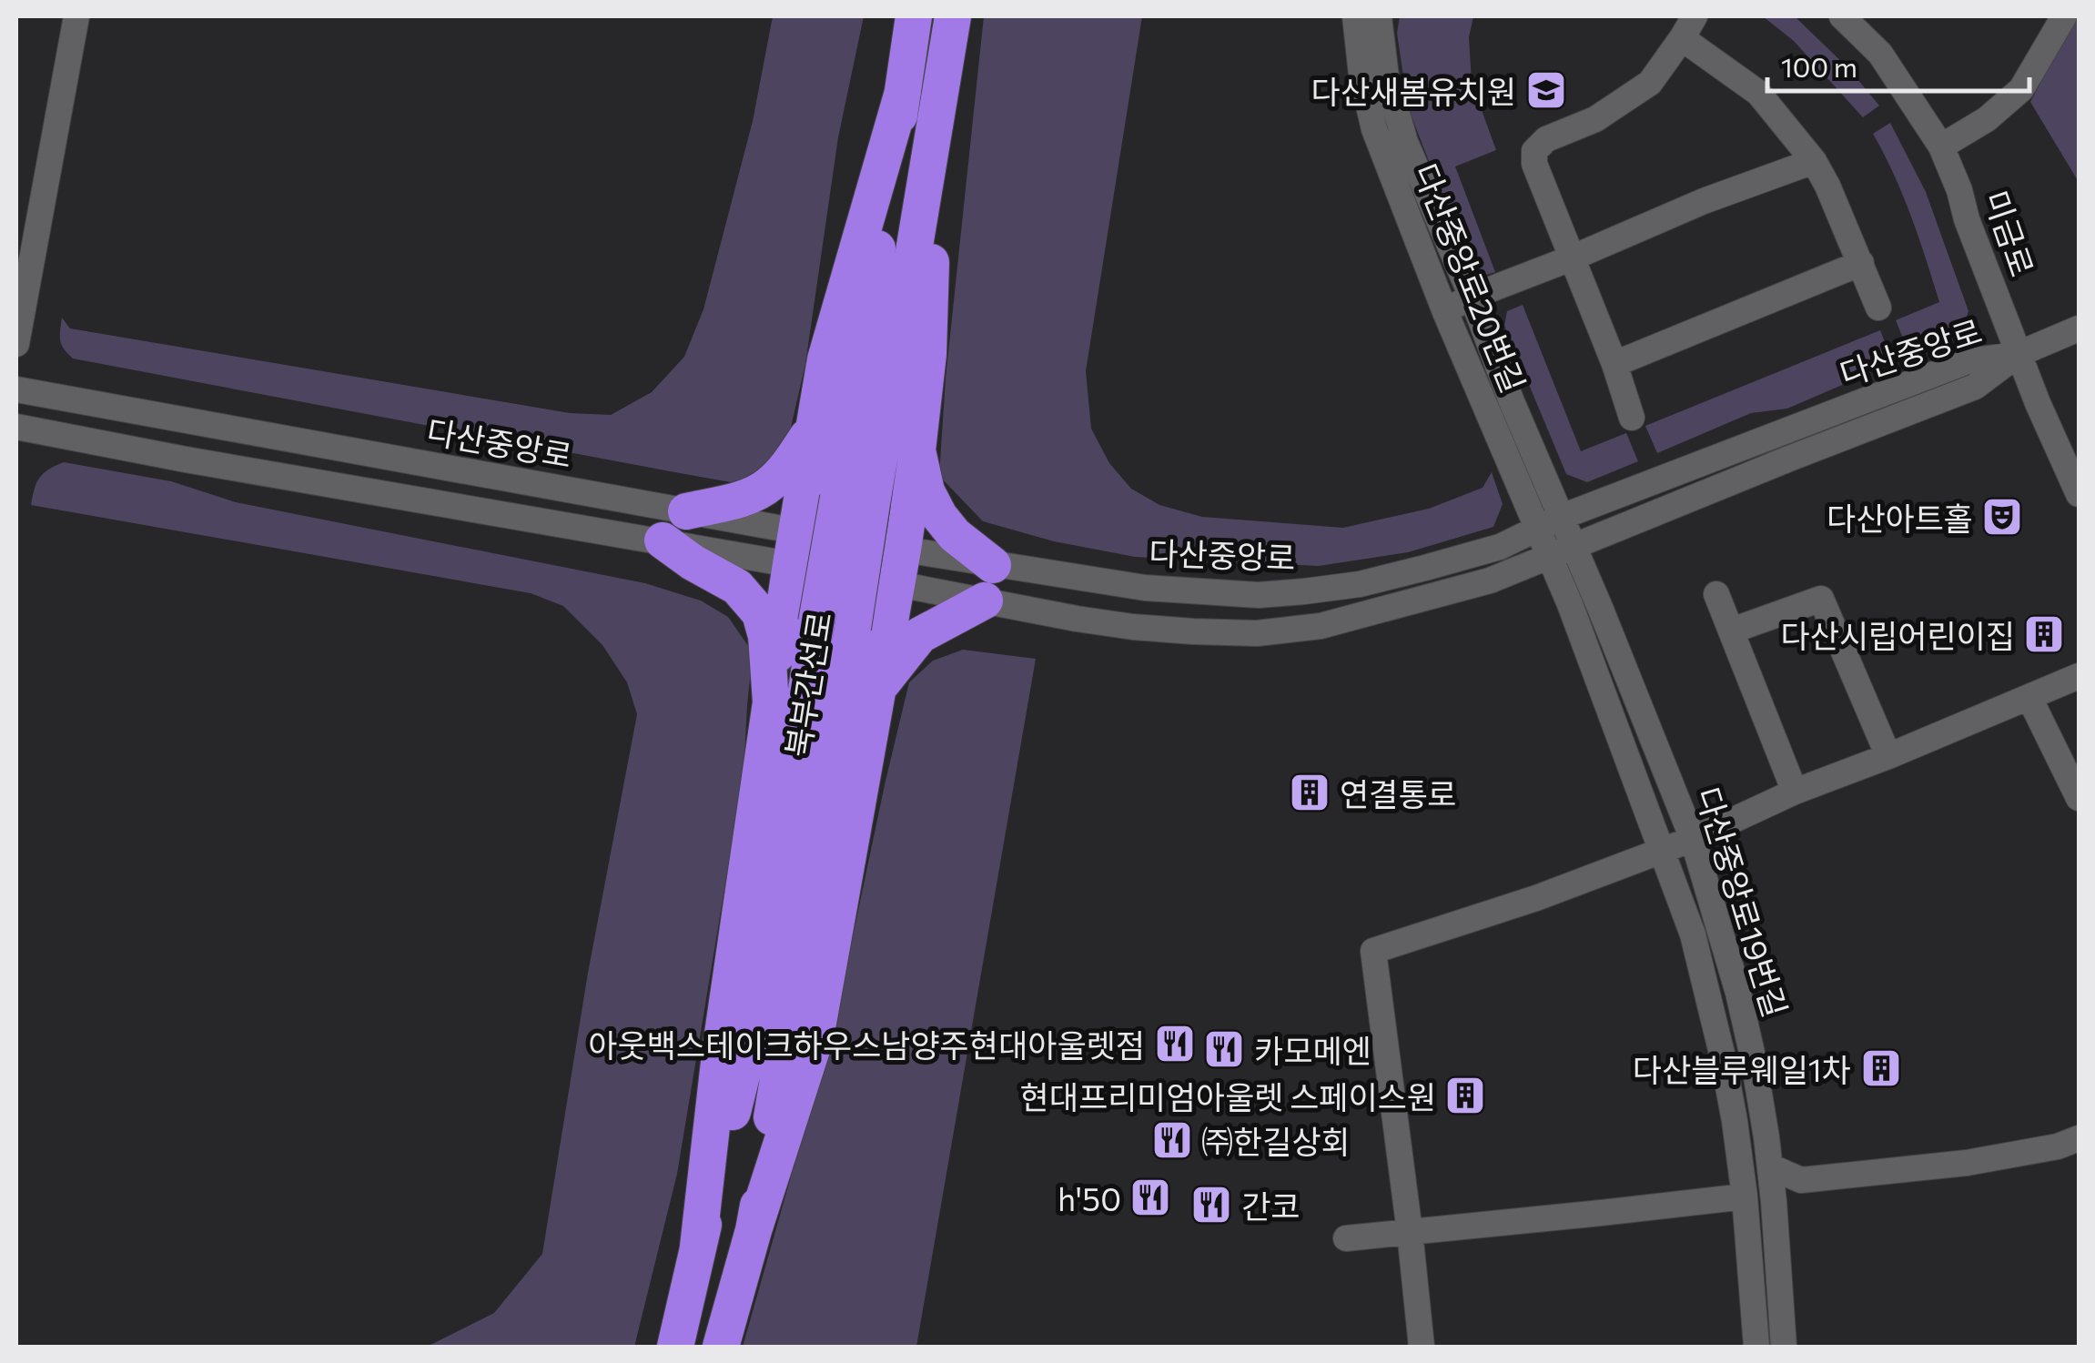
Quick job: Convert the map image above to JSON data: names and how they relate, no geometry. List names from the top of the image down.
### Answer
{
  "streets": {
    "highway": ["북부간선로"],
    "street": [
      "미금로",
      "다산중앙로20번길",
      "다산중앙로",
      "다산중앙로19번길"
    ]
  },
  "crossings": [
    ["미금로", "다산중앙로"],
    ["다산중앙로20번길", "다산중앙로"],
    ["다산중앙로20번길", "다산중앙로19번길"],
    ["다산중앙로", "다산중앙로19번길"]
  ],
  "places": {
    "school or university": ["다산새봄유치원"],
    "theatre": ["다산아트홀"],
    "building": [
      "다산시립어린이집",
      "연결통로",
      "다산블루웨일1차",
      "현대프리미엄아울렛 스페이스원"
    ],
    "restaurant": [
      "아웃백스테이크하우스남양주현대아울렛점",
      "카모메엔",
      "㈜한길상회",
      "h'50",
      "간코"
    ]
  },
  "scale_bar": "100 m"
}
